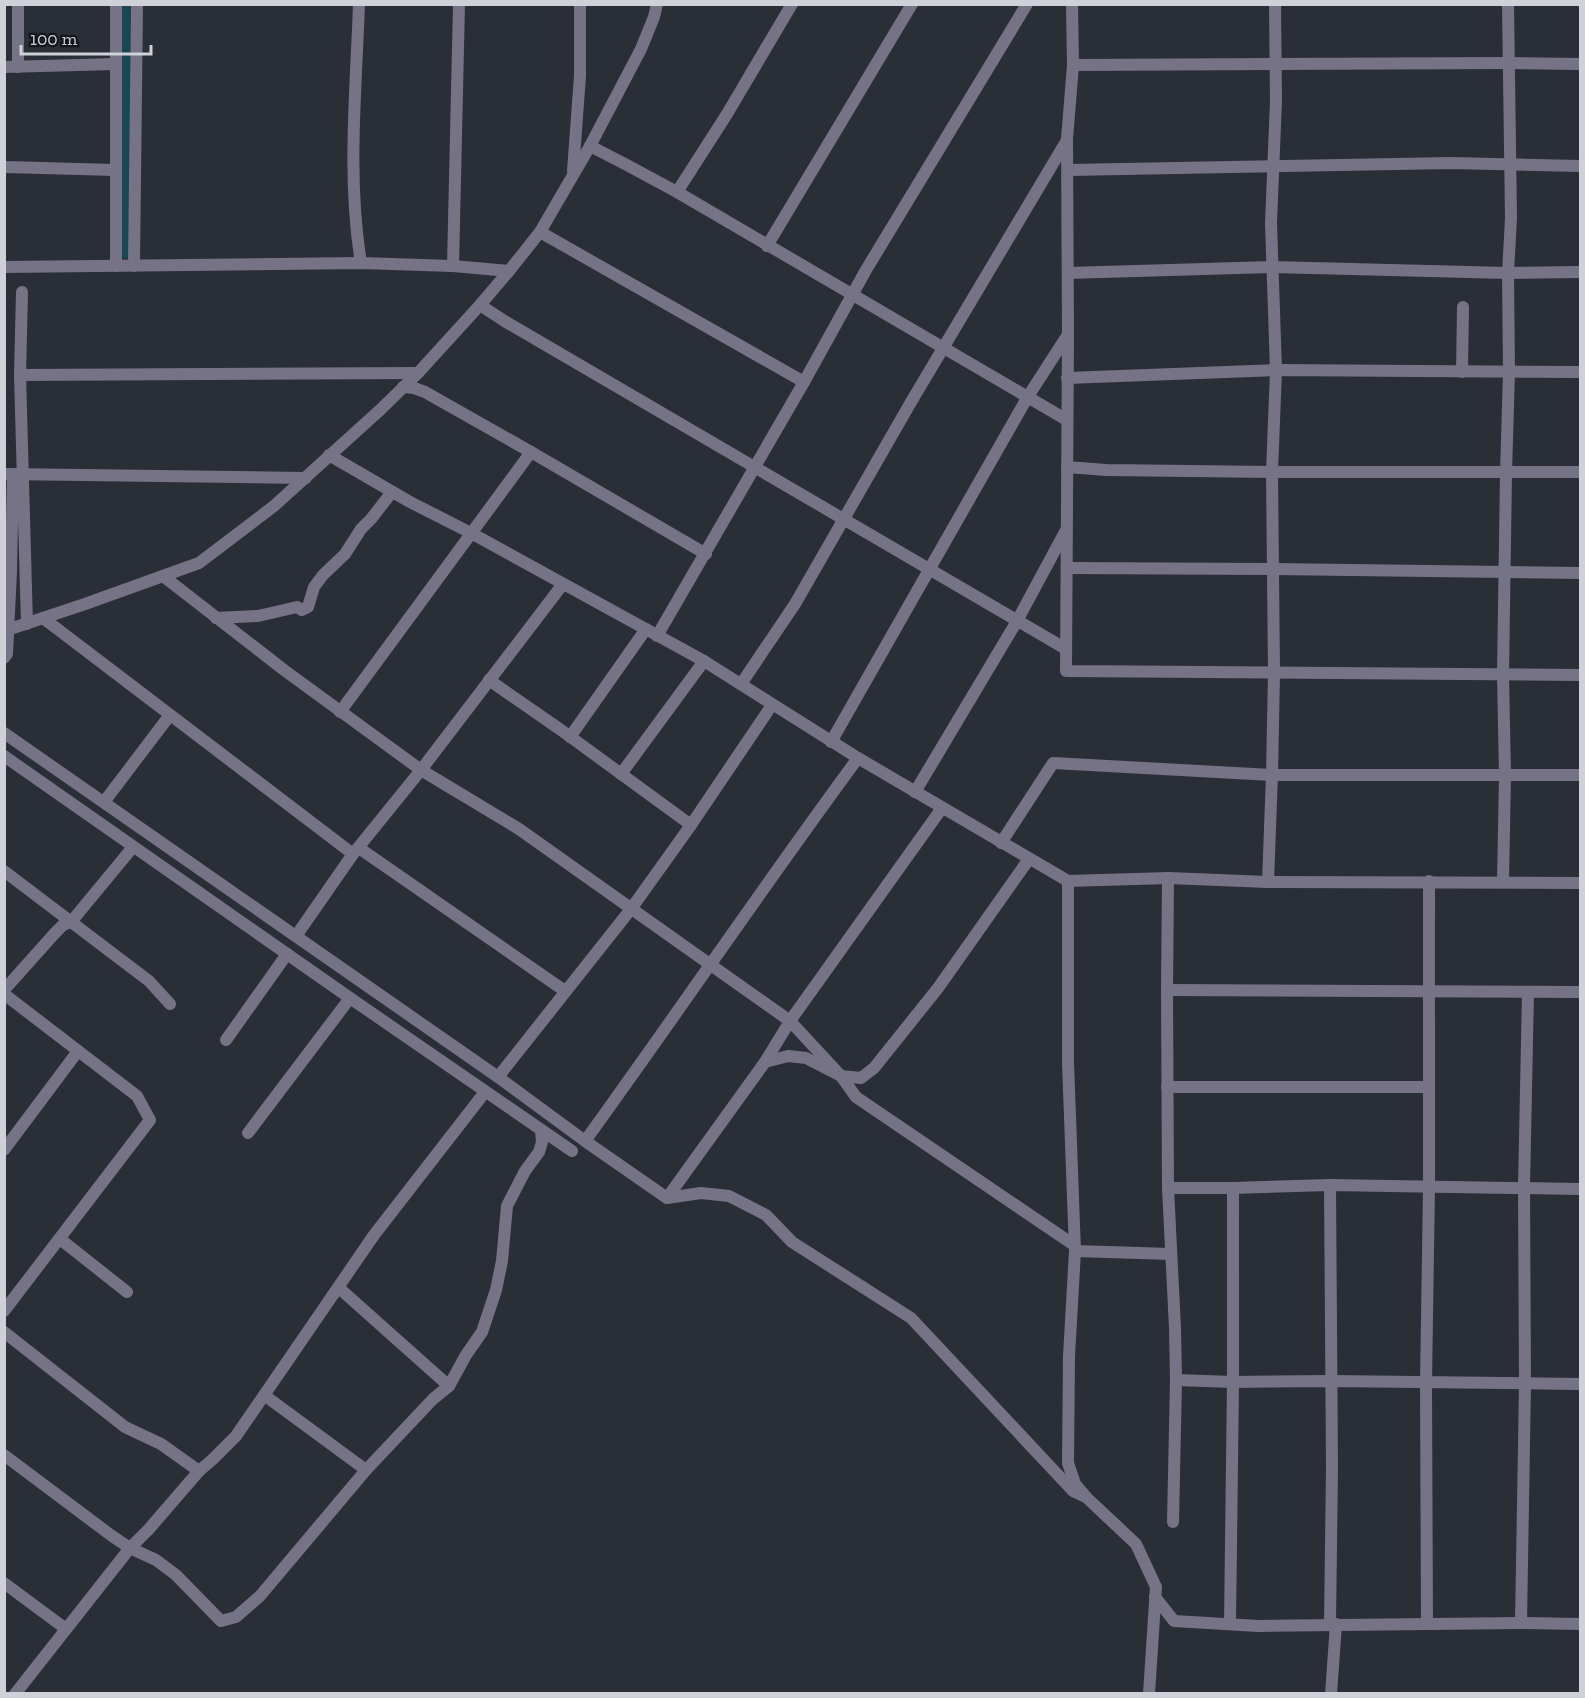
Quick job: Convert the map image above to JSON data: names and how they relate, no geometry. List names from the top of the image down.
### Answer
{
  "scale_bar": "100 m"
}
